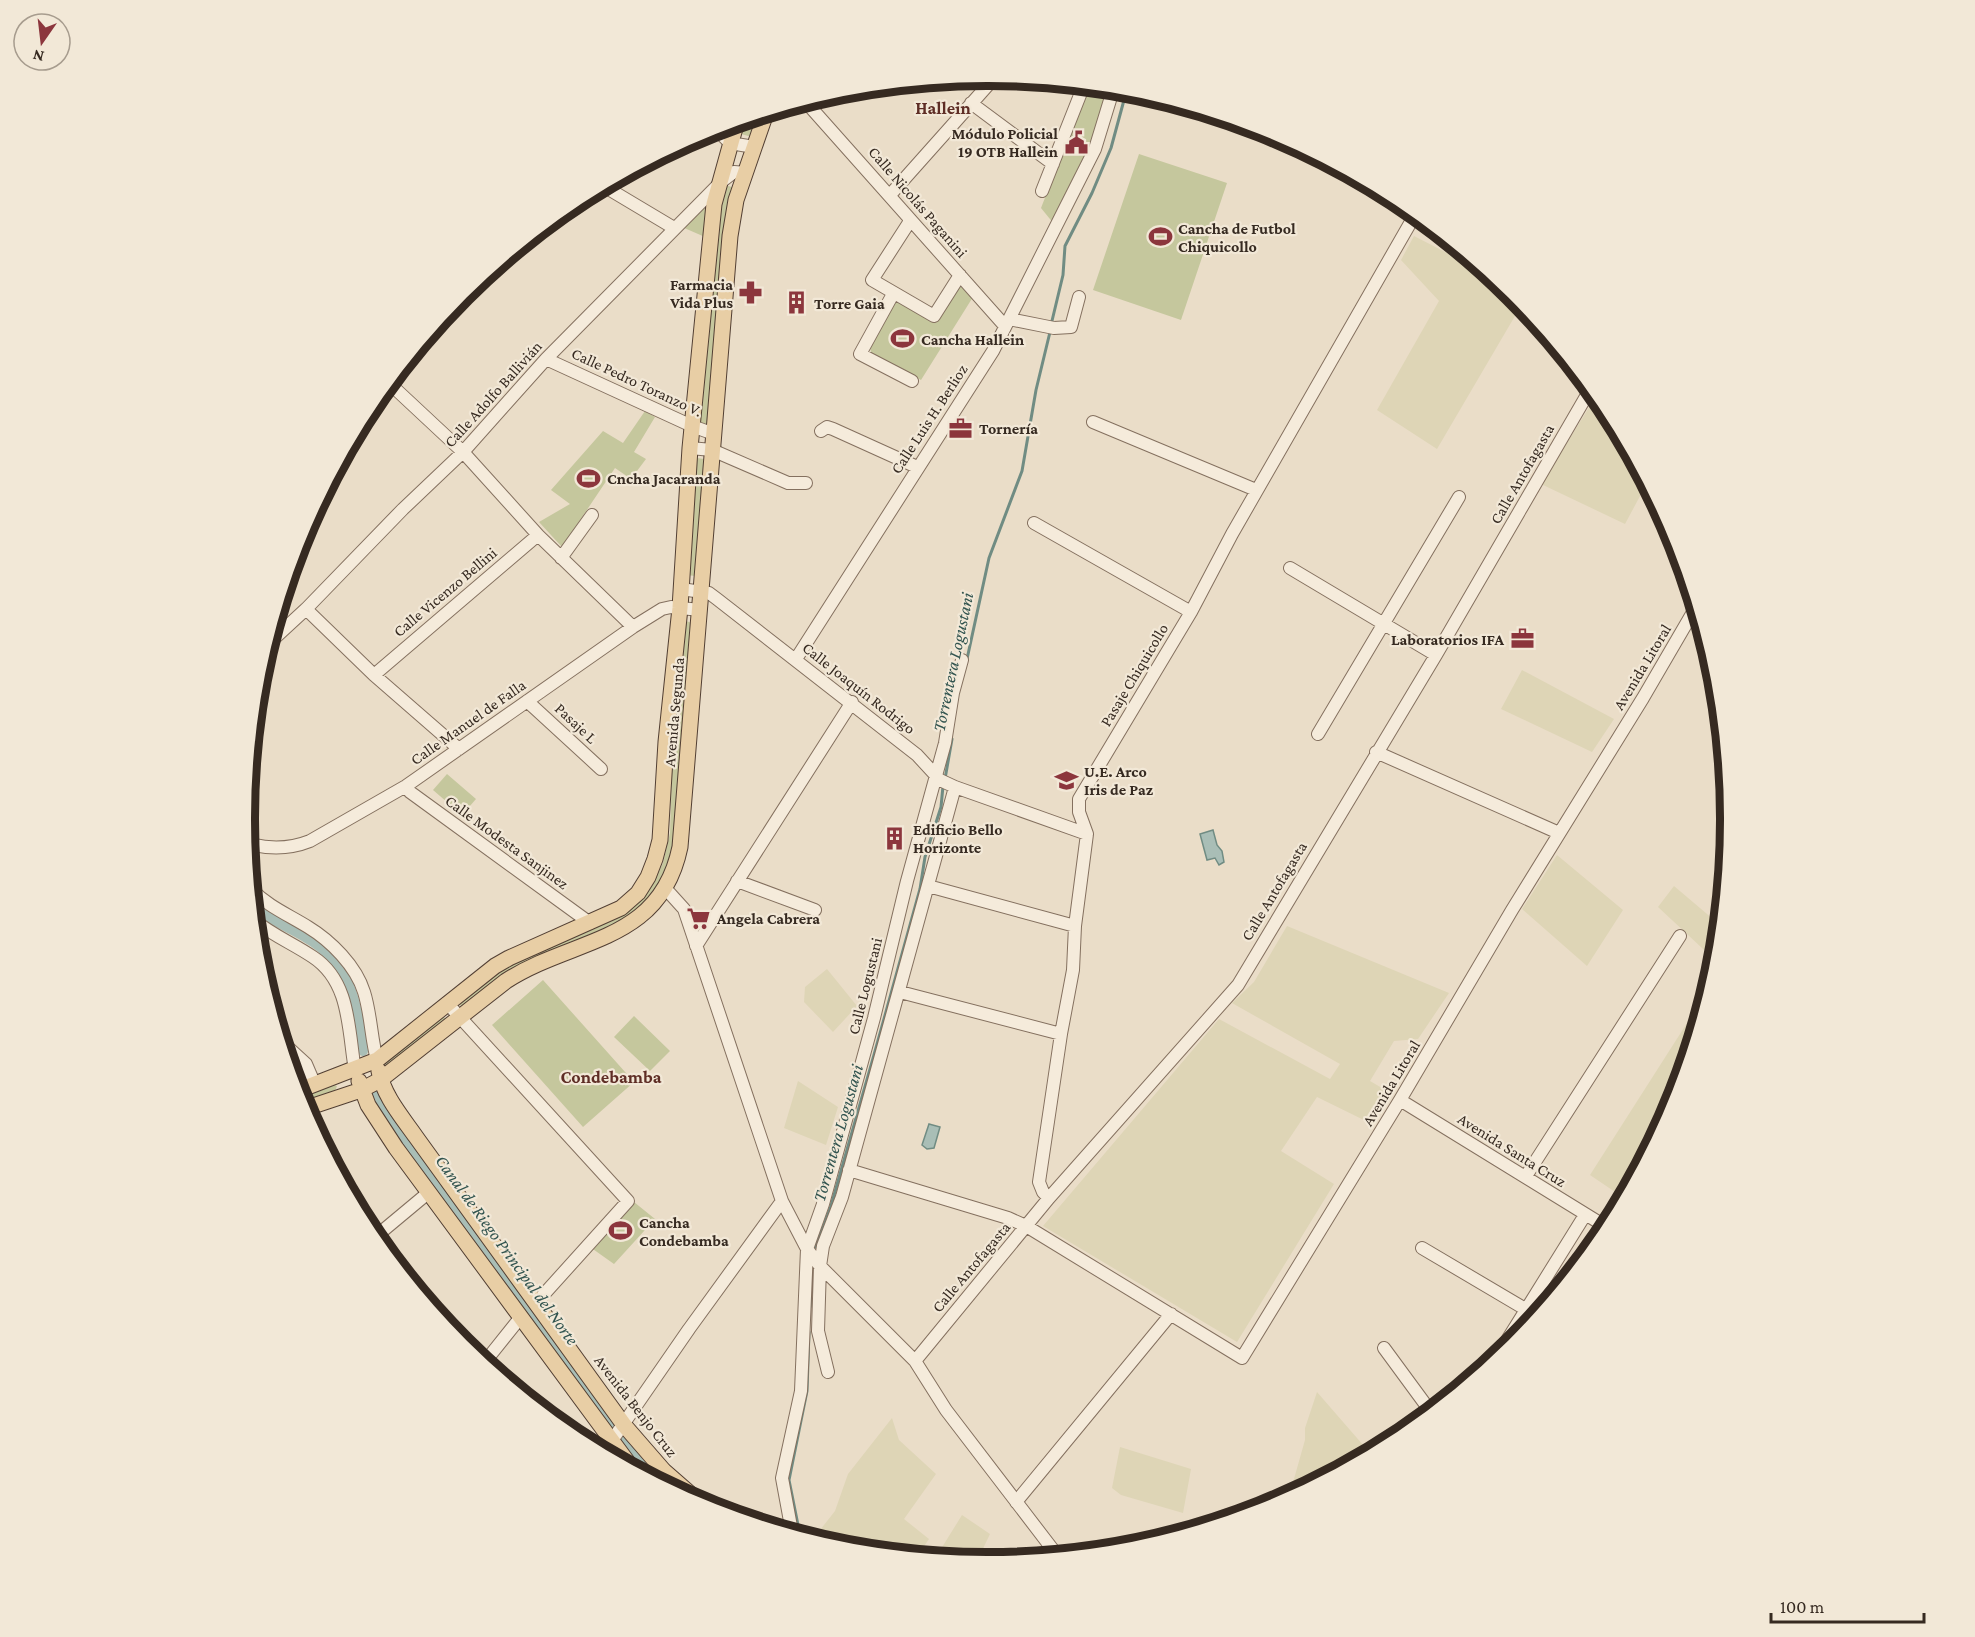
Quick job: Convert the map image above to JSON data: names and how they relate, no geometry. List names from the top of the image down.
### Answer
{
  "streets": {
    "main road": ["Avenida Segunda", "Avenida Benjo Cruz"],
    "street": [
      "Calle Nicolás Paganini",
      "Calle Pedro Toranzo V.",
      "Calle Adolfo Ballivián",
      "Calle Luis H. Berlioz",
      "Calle Antofagasta",
      "Calle Vicenzo Bellini",
      "Avenida Litoral",
      "Pasaje Chiquicollo",
      "Calle Joaquín Rodrigo",
      "Calle Manuel de Falla",
      "Pasaje L",
      "Calle Modesta Sanjinez",
      "Calle Logustani",
      "Avenida Santa Cruz"
    ]
  },
  "crossings": [
    ["Calle Nicolás Paganini", "Calle Luis H. Berlioz"],
    ["Calle Pedro Toranzo V.", "Calle Adolfo Ballivián"],
    ["Calle Pedro Toranzo V.", "Avenida Segunda"],
    ["Calle Adolfo Ballivián", "Avenida Segunda"],
    ["Calle Luis H. Berlioz", "Calle Joaquín Rodrigo"],
    ["Calle Antofagasta", "Avenida Litoral"],
    ["Calle Antofagasta", "Pasaje Chiquicollo"],
    ["Avenida Litoral", "Calle Logustani"],
    ["Avenida Litoral", "Avenida Santa Cruz"],
    ["Pasaje Chiquicollo", "Calle Joaquín Rodrigo"],
    ["Calle Joaquín Rodrigo", "Avenida Segunda"],
    ["Calle Joaquín Rodrigo", "Calle Logustani"],
    ["Avenida Segunda", "Calle Manuel de Falla"],
    ["Avenida Segunda", "Calle Modesta Sanjinez"],
    ["Avenida Segunda", "Avenida Benjo Cruz"],
    ["Calle Manuel de Falla", "Pasaje L"],
    ["Calle Manuel de Falla", "Calle Modesta Sanjinez"]
  ],
  "districts": ["Hallein", "Condebamba"],
  "water": ["Torrentera Logustani", "Canal de Riego Principal del Norte"],
  "places": {
    "public building": ["Módulo Policial 19 OTB Hallein"],
    "sports": [
      "Cancha de Futbol Chiquicollo",
      "Cancha Hallein",
      "Cncha Jacaranda",
      "Cancha Condebamba"
    ],
    "pharmacy": ["Farmacia Vida Plus"],
    "building": ["Torre Gaia", "Edificio Bello Horizonte"],
    "office": ["Tornería", "Laboratorios IFA"],
    "school or university": ["U.E. Arco Iris de Paz"],
    "supermarket": ["Angela Cabrera"]
  },
  "scale_bar": "100 m",
  "north": "bottom"
}
